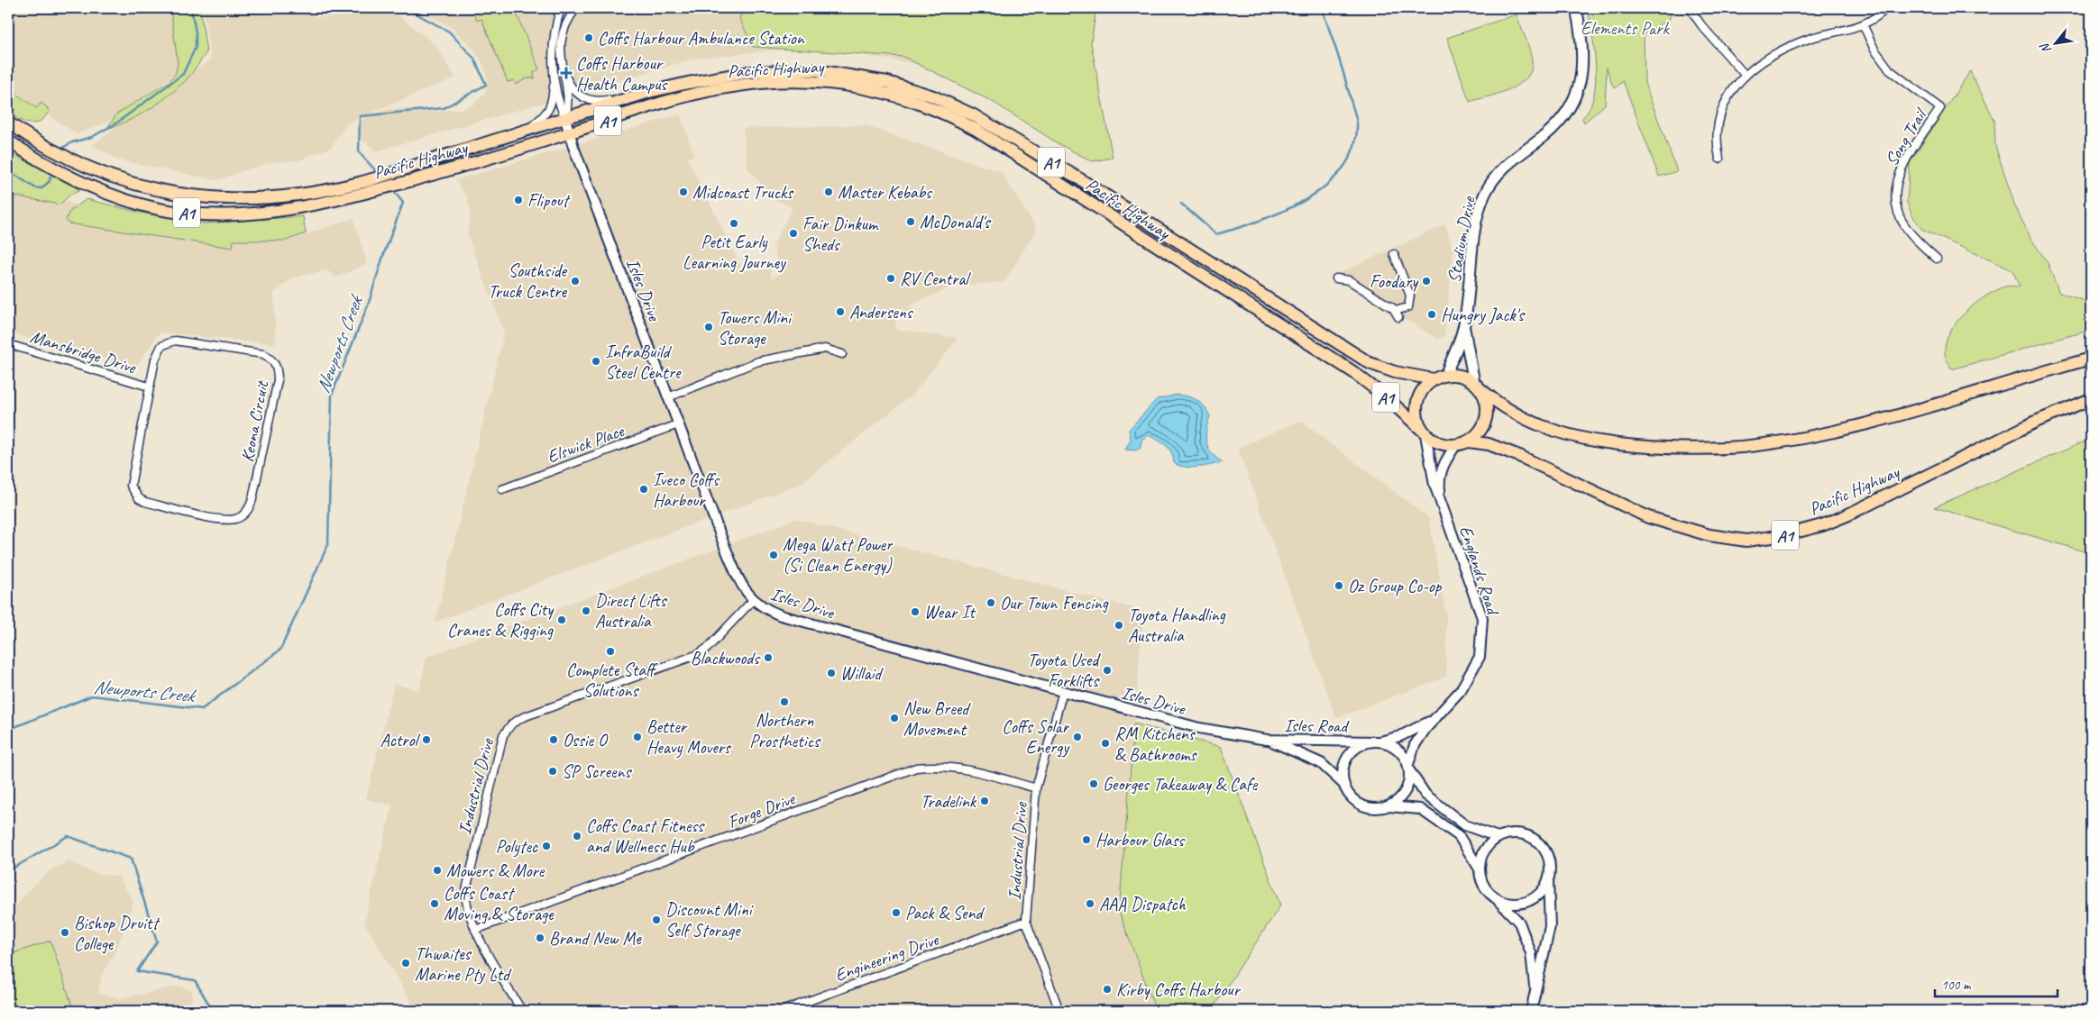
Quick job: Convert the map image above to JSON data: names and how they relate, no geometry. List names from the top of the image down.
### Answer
{
  "streets": {
    "highway": ["Pacific Highway", "A1"],
    "main road": ["Stadium Drive"],
    "street": [
      "Song Trail",
      "Isles Drive",
      "Mansbridge Drive",
      "Keona Circuit",
      "Elswick Place",
      "Englands Road",
      "Isles Road",
      "Industrial Drive",
      "Forge Drive",
      "Engineering Drive"
    ]
  },
  "crossings": [
    ["Pacific Highway", "A1"],
    ["Pacific Highway", "Stadium Drive"],
    ["Pacific Highway", "Isles Drive"],
    ["Pacific Highway", "Englands Road"],
    ["A1", "Stadium Drive"],
    ["A1", "Englands Road"],
    ["Stadium Drive", "Englands Road"],
    ["Isles Drive", "Elswick Place"],
    ["Isles Drive", "Isles Road"],
    ["Isles Drive", "Industrial Drive"],
    ["Mansbridge Drive", "Keona Circuit"],
    ["Englands Road", "Isles Road"],
    ["Industrial Drive", "Forge Drive"],
    ["Industrial Drive", "Engineering Drive"]
  ],
  "water": ["Newports Creek"],
  "parks": ["Elements Park"],
  "places": {
    "other": [
      "Coffs Harbour Ambulance Station",
      "Midcoast Trucks",
      "Master Kebabs",
      "Flipout",
      "McDonald's",
      "Petit Early Learning Journey",
      "Fair Dinkum Sheds",
      "RV Central",
      "Southside Truck Centre",
      "Foodary",
      "Andersens",
      "Hungry Jack's",
      "Towers Mini Storage",
      "InfraBuild Steel Centre",
      "Iveco Coffs Harbour",
      "Mega Watt Power (Si Clean Energy)",
      "Oz Group Co-op",
      "Our Town Fencing",
      "Direct Lifts Australia",
      "Wear It",
      "Coffs City Cranes & Rigging",
      "Toyota Handling Australia",
      "Complete Staff Solutions",
      "Blackwoods",
      "Toyota Used Forklifts",
      "Willaid",
      "Northern Prosthetics",
      "New Breed Movement",
      "Better Heavy Movers",
      "Coffs Solar Energy",
      "Actrol",
      "Ossie O",
      "RM Kitchens & Bathrooms",
      "SP Screens",
      "Georges Takeaway & Cafe",
      "Tradelink",
      "Coffs Coast Fitness and Wellness Hub",
      "Harbour Glass",
      "Polytec",
      "Mowers & More",
      "Coffs Coast Moving & Storage",
      "AAA Dispatch",
      "Pack & Send",
      "Discount Mini Self Storage",
      "Bishop Druitt College",
      "Brand New Me",
      "Thwaites Marine Pty Ltd",
      "Kirby Coffs Harbour"
    ],
    "health": ["Coffs Harbour Health Campus"]
  },
  "scale_bar": "100 m",
  "north": "bottom left"
}
